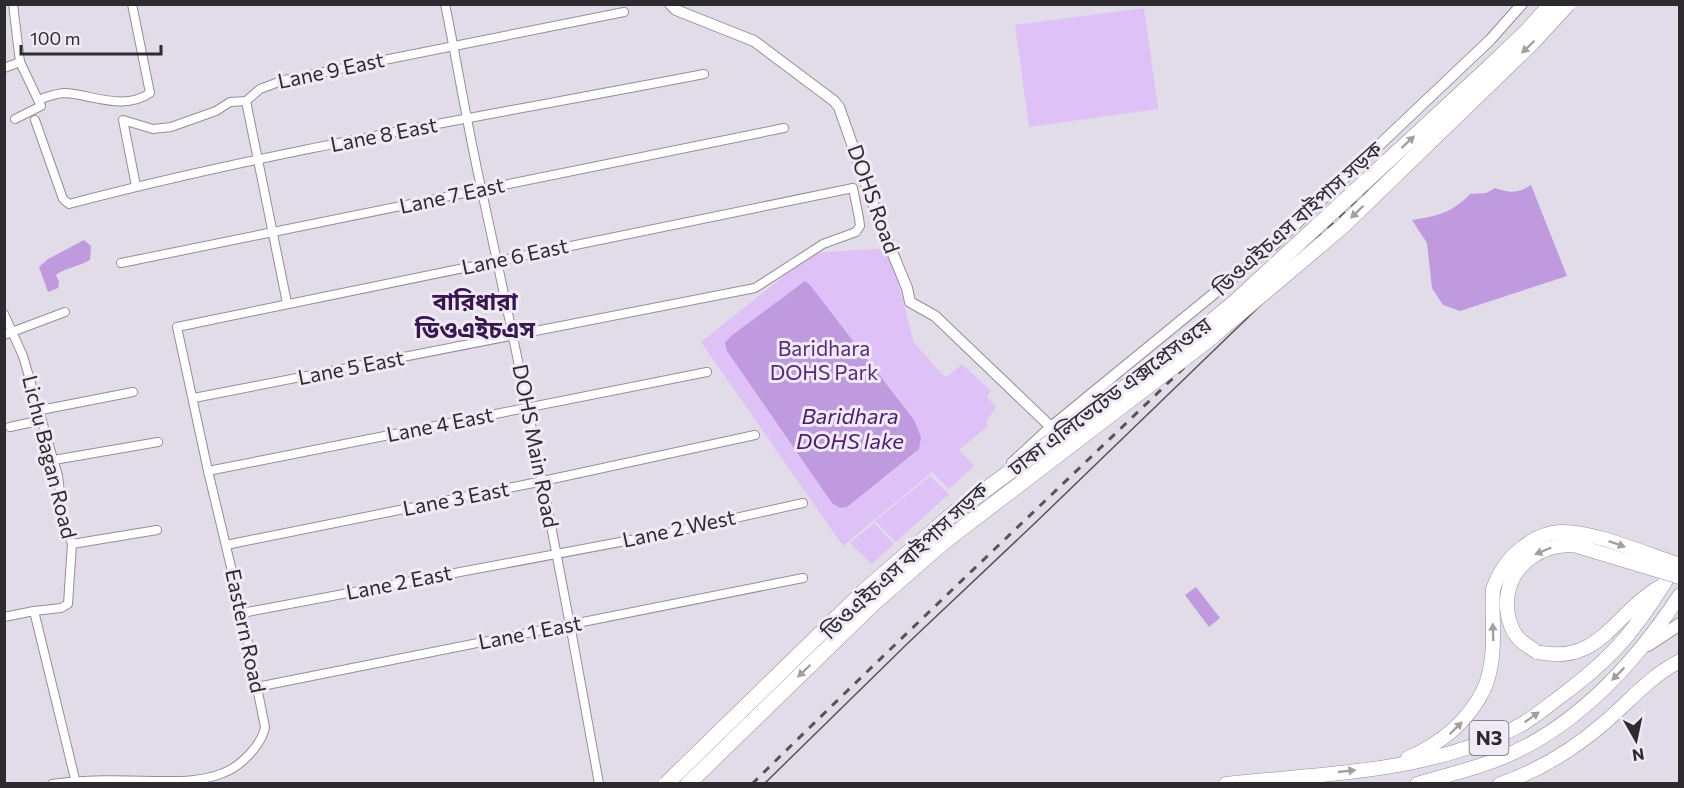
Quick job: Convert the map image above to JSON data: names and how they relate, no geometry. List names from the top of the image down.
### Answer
{
  "streets": {
    "highway": ["ঢাকা এলিভেটেড এক্সপ্রেসওয়ে", "N3"],
    "street": [
      "Lane 9 East",
      "Lane 8 East",
      "Lane 7 East",
      "DOHS Road",
      "ডিওএইচএস বাইপাস সড়ক",
      "Lane 6 East",
      "Lane 5 East",
      "Lane 4 East",
      "DOHS Main Road",
      "Lichu Bagan Road",
      "Lane 3 East",
      "Lane 2 West",
      "Lane 2 East",
      "Eastern Road",
      "Lane 1 East"
    ]
  },
  "crossings": [
    ["Lane 9 East", "Lane 8 East"],
    ["Lane 9 East", "DOHS Main Road"],
    ["Lane 8 East", "DOHS Main Road"],
    ["Lane 7 East", "DOHS Main Road"],
    ["DOHS Road", "ডিওএইচএস বাইপাস সড়ক"],
    ["ডিওএইচএস বাইপাস সড়ক", "ঢাকা এলিভেটেড এক্সপ্রেসওয়ে"],
    ["Lane 6 East", "Lane 5 East"],
    ["Lane 6 East", "DOHS Main Road"],
    ["Lane 6 East", "Eastern Road"],
    ["Lane 5 East", "DOHS Main Road"],
    ["Lane 5 East", "Eastern Road"],
    ["Lane 4 East", "DOHS Main Road"],
    ["Lane 4 East", "Eastern Road"],
    ["DOHS Main Road", "Lane 3 East"],
    ["DOHS Main Road", "Lane 2 West"],
    ["DOHS Main Road", "Lane 2 East"],
    ["DOHS Main Road", "Lane 1 East"],
    ["Lane 3 East", "Eastern Road"],
    ["Lane 2 West", "Lane 2 East"],
    ["Lane 2 East", "Eastern Road"],
    ["Eastern Road", "Lane 1 East"]
  ],
  "districts": ["বারিধারা ডিওএইচএস"],
  "water": ["Baridhara DOHS lake"],
  "parks": ["Baridhara DOHS Park"],
  "scale_bar": "100 m",
  "north": "bottom"
}
